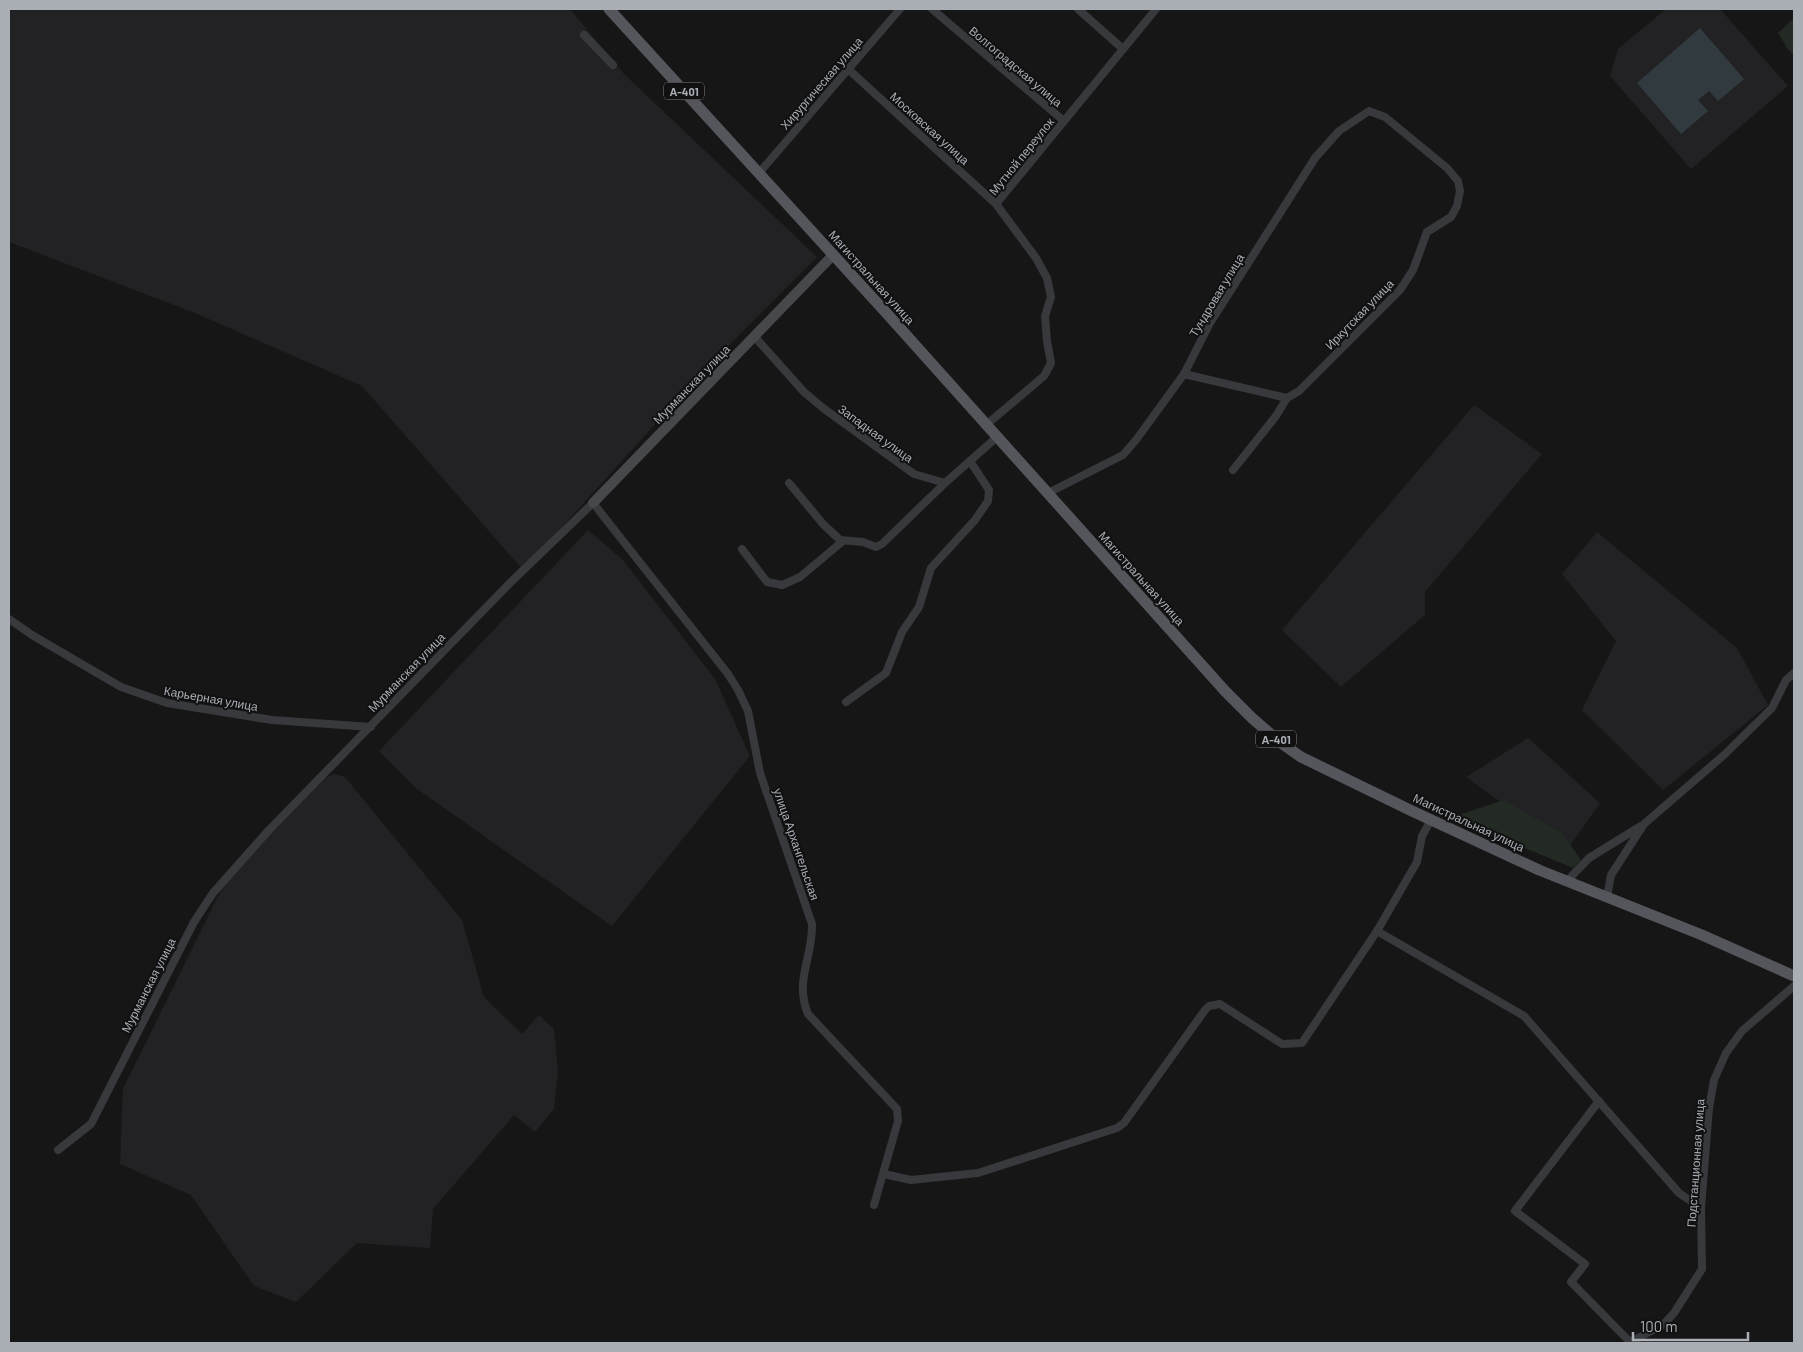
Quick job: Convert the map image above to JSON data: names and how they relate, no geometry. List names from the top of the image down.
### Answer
{
  "streets": {
    "main road": ["А-401", "Магистральная улица"],
    "street": [
      "Волгоградская улица",
      "Хирургическая улица",
      "Московская улица",
      "Мутной переулок",
      "Тундровая улица",
      "Иркутская улица",
      "Мурманская улица",
      "Западная улица",
      "Карьерная улица",
      "улица Архангельская",
      "Подстанционная улица"
    ]
  },
  "crossings": [
    ["Волгоградская улица", "Мутной переулок"],
    ["Хирургическая улица", "Московская улица"],
    ["Хирургическая улица", "Магистральная улица"],
    ["Московская улица", "Мутной переулок"],
    ["Мутной переулок", "Магистральная улица"],
    ["Магистральная улица", "Тундровая улица"],
    ["Магистральная улица", "Мурманская улица"],
    ["Тундровая улица", "Иркутская улица"],
    ["Мурманская улица", "Западная улица"],
    ["Мурманская улица", "Карьерная улица"],
    ["Мурманская улица", "улица Архангельская"]
  ],
  "scale_bar": "100 m"
}
